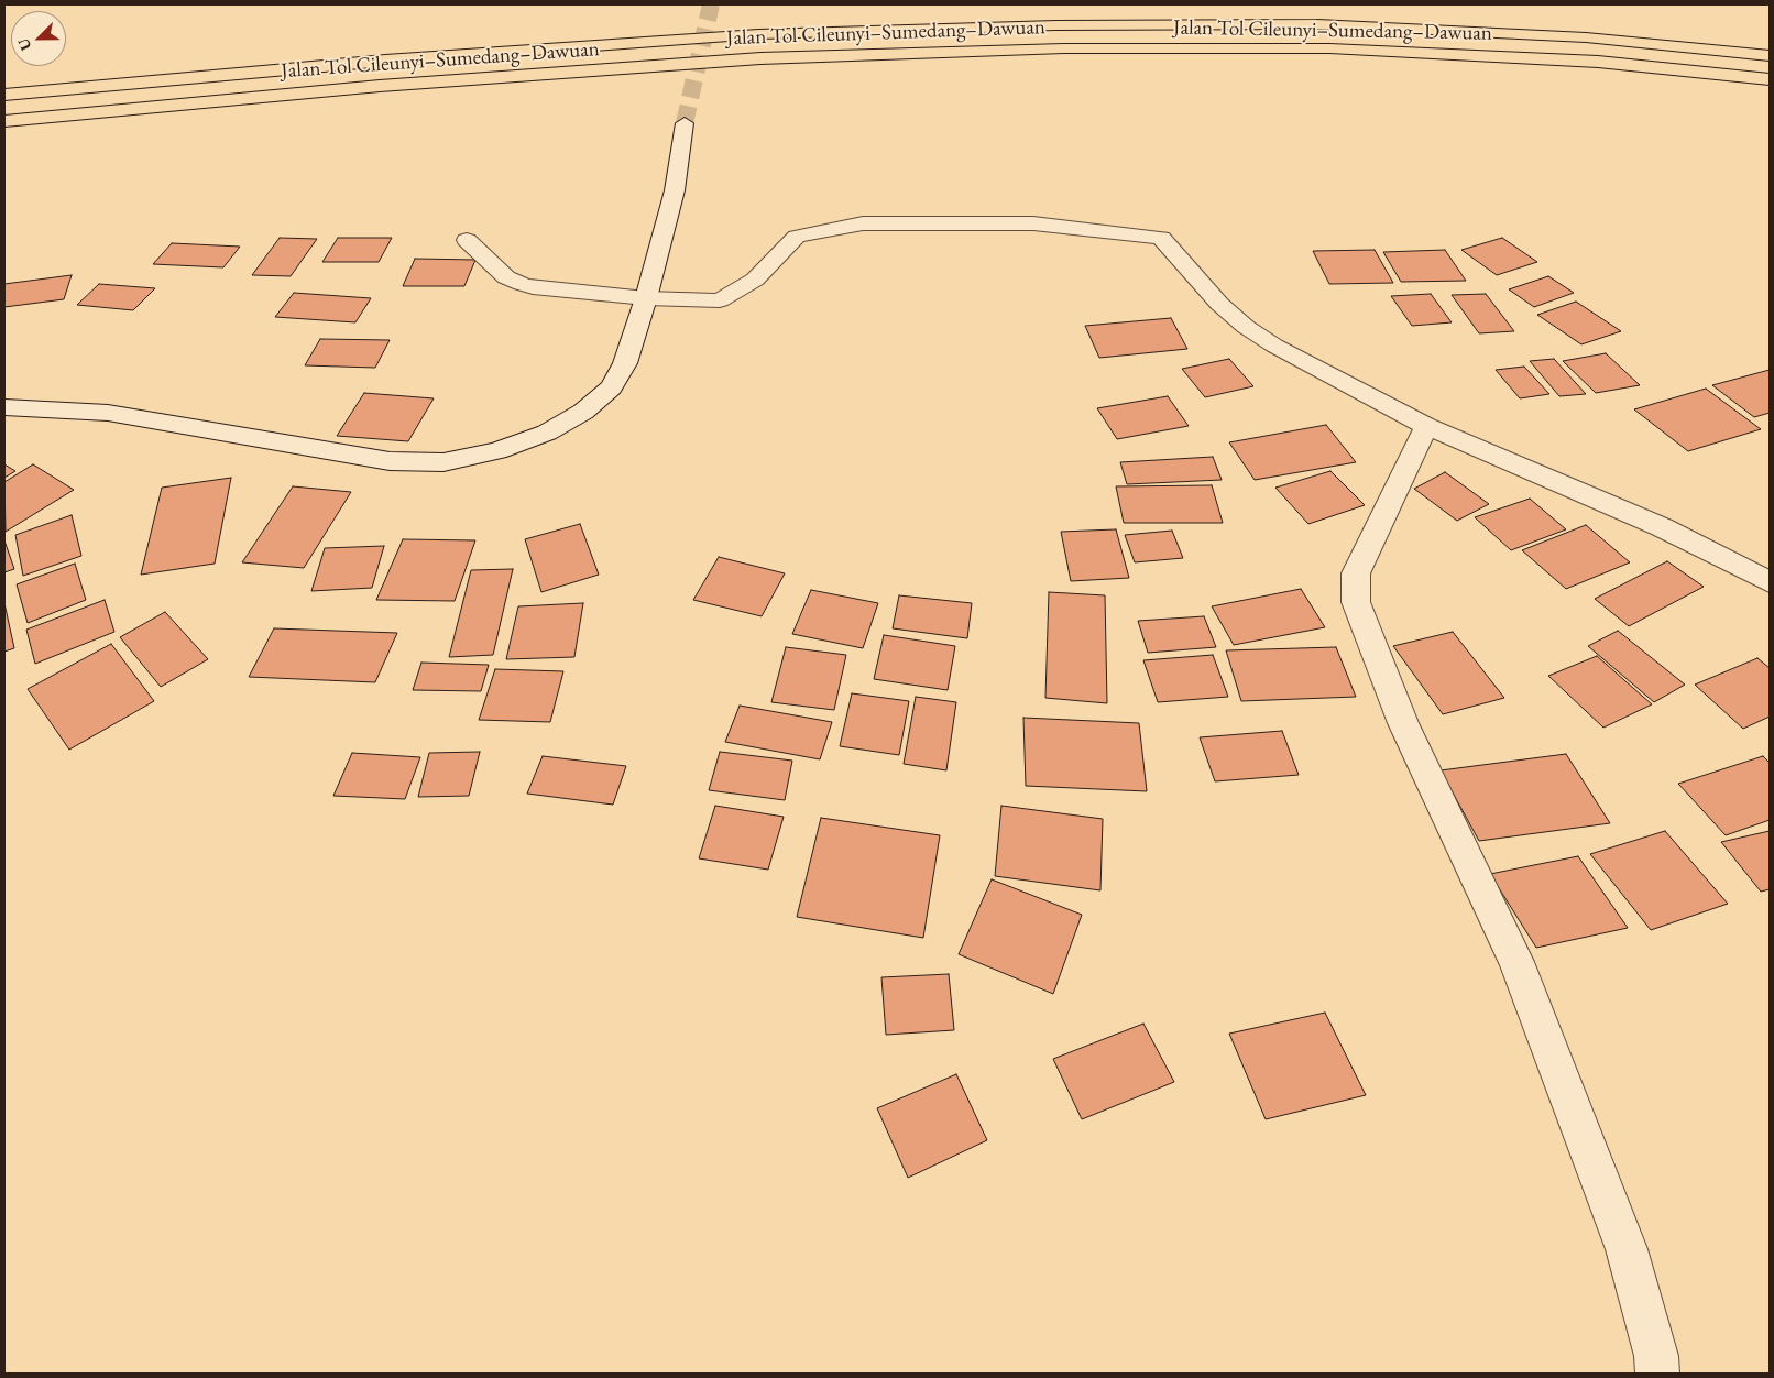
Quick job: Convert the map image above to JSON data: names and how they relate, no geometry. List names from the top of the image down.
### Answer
{
  "streets": {
    "highway": ["Jalan Tol Cileunyi–Sumedang–Dawuan"]
  },
  "north": "bottom left"
}
